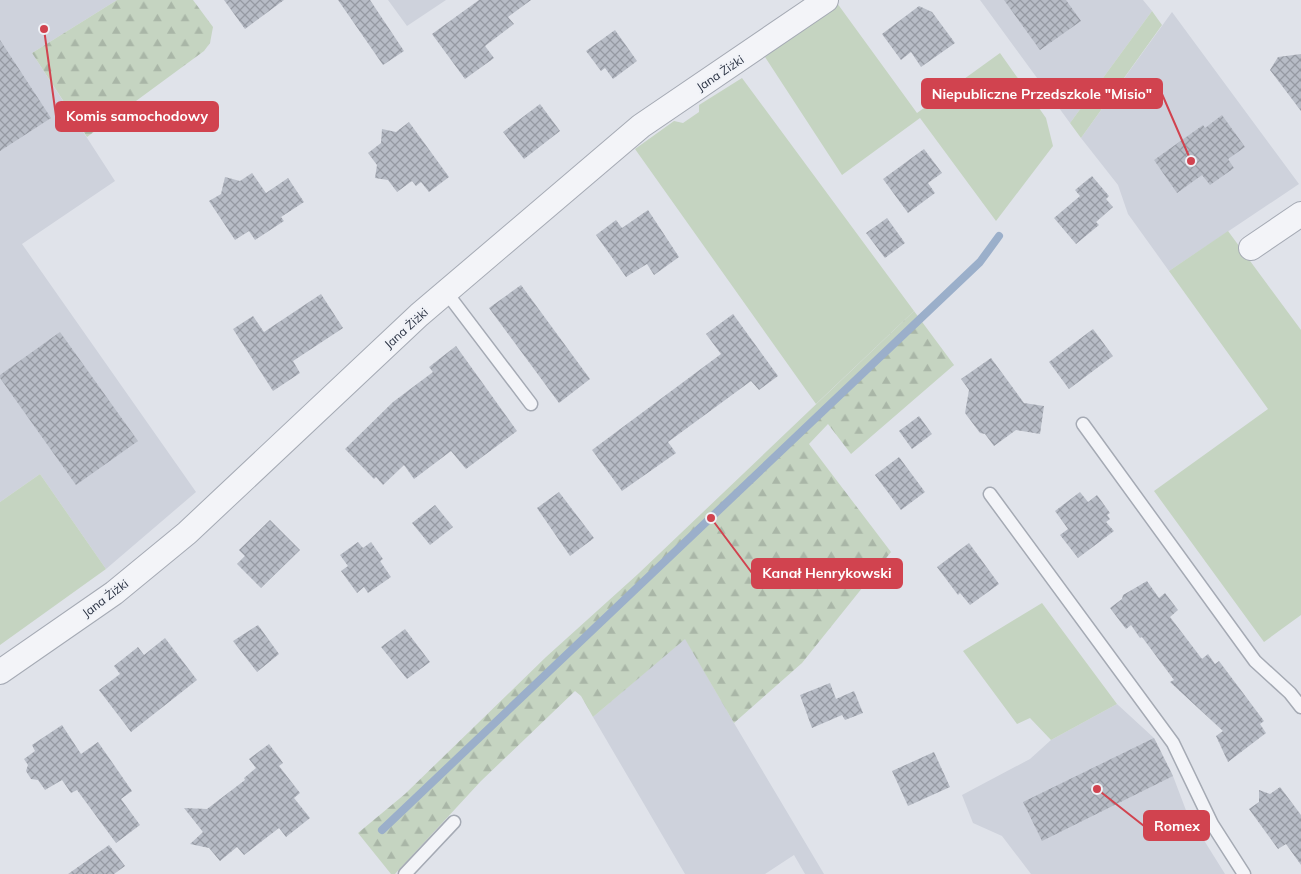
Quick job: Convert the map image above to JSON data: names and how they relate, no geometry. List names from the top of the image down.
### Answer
{
  "streets": {
    "street": ["Jana Żiżki"]
  },
  "places": [
    "Komis samochodowy",
    "Niepubliczne Przedszkole \"Misio\"",
    "Kanał Henrykowski",
    "Romex"
  ]
}
